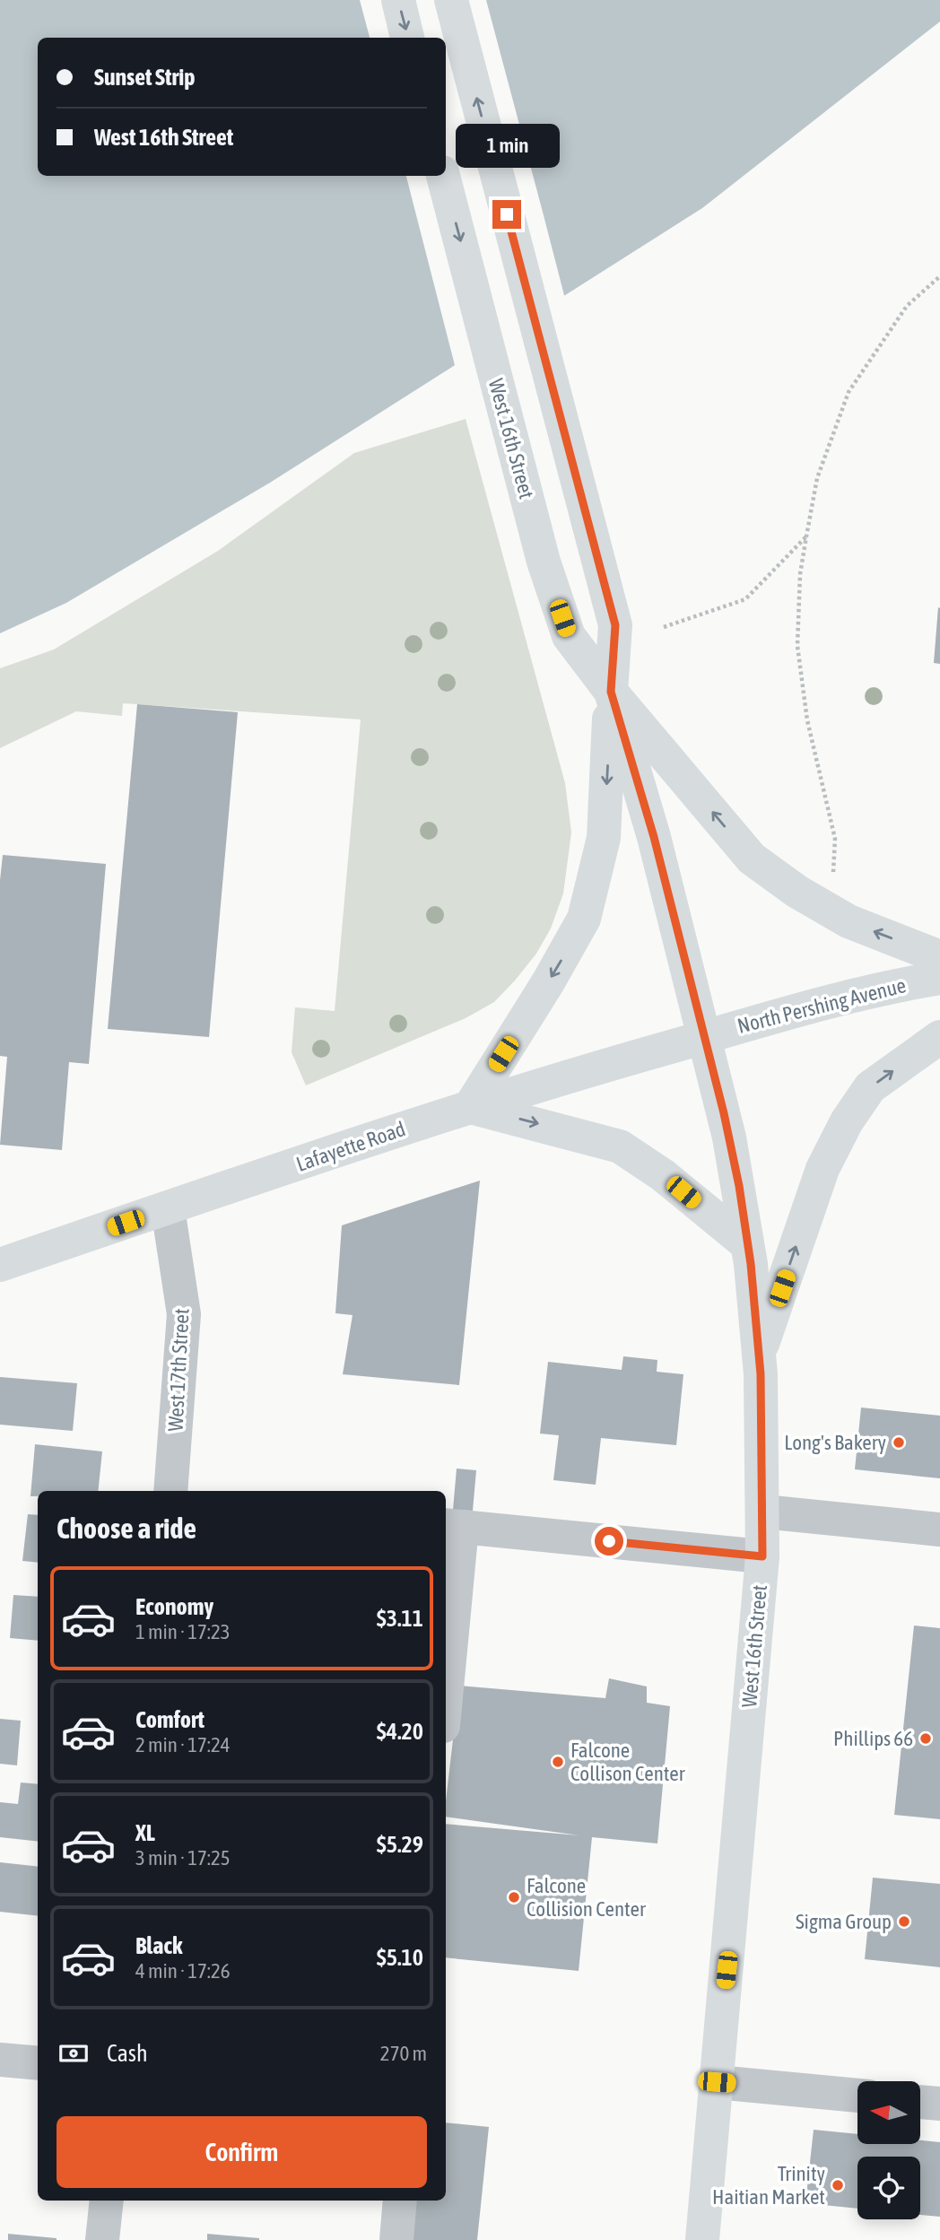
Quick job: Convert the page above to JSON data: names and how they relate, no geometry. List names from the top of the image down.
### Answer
{
  "streets": {
    "main road": ["West 16th Street", "North Pershing Avenue", "Lafayette Road"],
    "street": ["West 17th Street"]
  },
  "crossings": [
    ["West 16th Street", "North Pershing Avenue"],
    ["West 16th Street", "Lafayette Road"],
    ["North Pershing Avenue", "Lafayette Road"],
    ["Lafayette Road", "West 17th Street"]
  ],
  "places": [
    "Long's Bakery",
    "Phillips 66",
    "Falcone Collison Center",
    "Falcone Collision Center",
    "Sigma Group",
    "Trinity Haitian Market"
  ],
  "north": "left",
  "page": {
    "banner": ["Sunset Strip", "West 16th Street"],
    "bubble": "1 min",
    "heading": "Choose a ride",
    "list": [
      {
        "name": "Economy",
        "note": "1 min · 17:23",
        "value": "$3.11"
      },
      {
        "name": "Comfort",
        "note": "2 min · 17:24",
        "value": "$4.20"
      },
      {
        "name": "XL",
        "note": "3 min · 17:25",
        "value": "$5.29"
      },
      {
        "name": "Black",
        "note": "4 min · 17:26",
        "value": "$5.10"
      }
    ],
    "pay": ["Cash", "270 m"],
    "buttons": "Confirm"
  }
}
